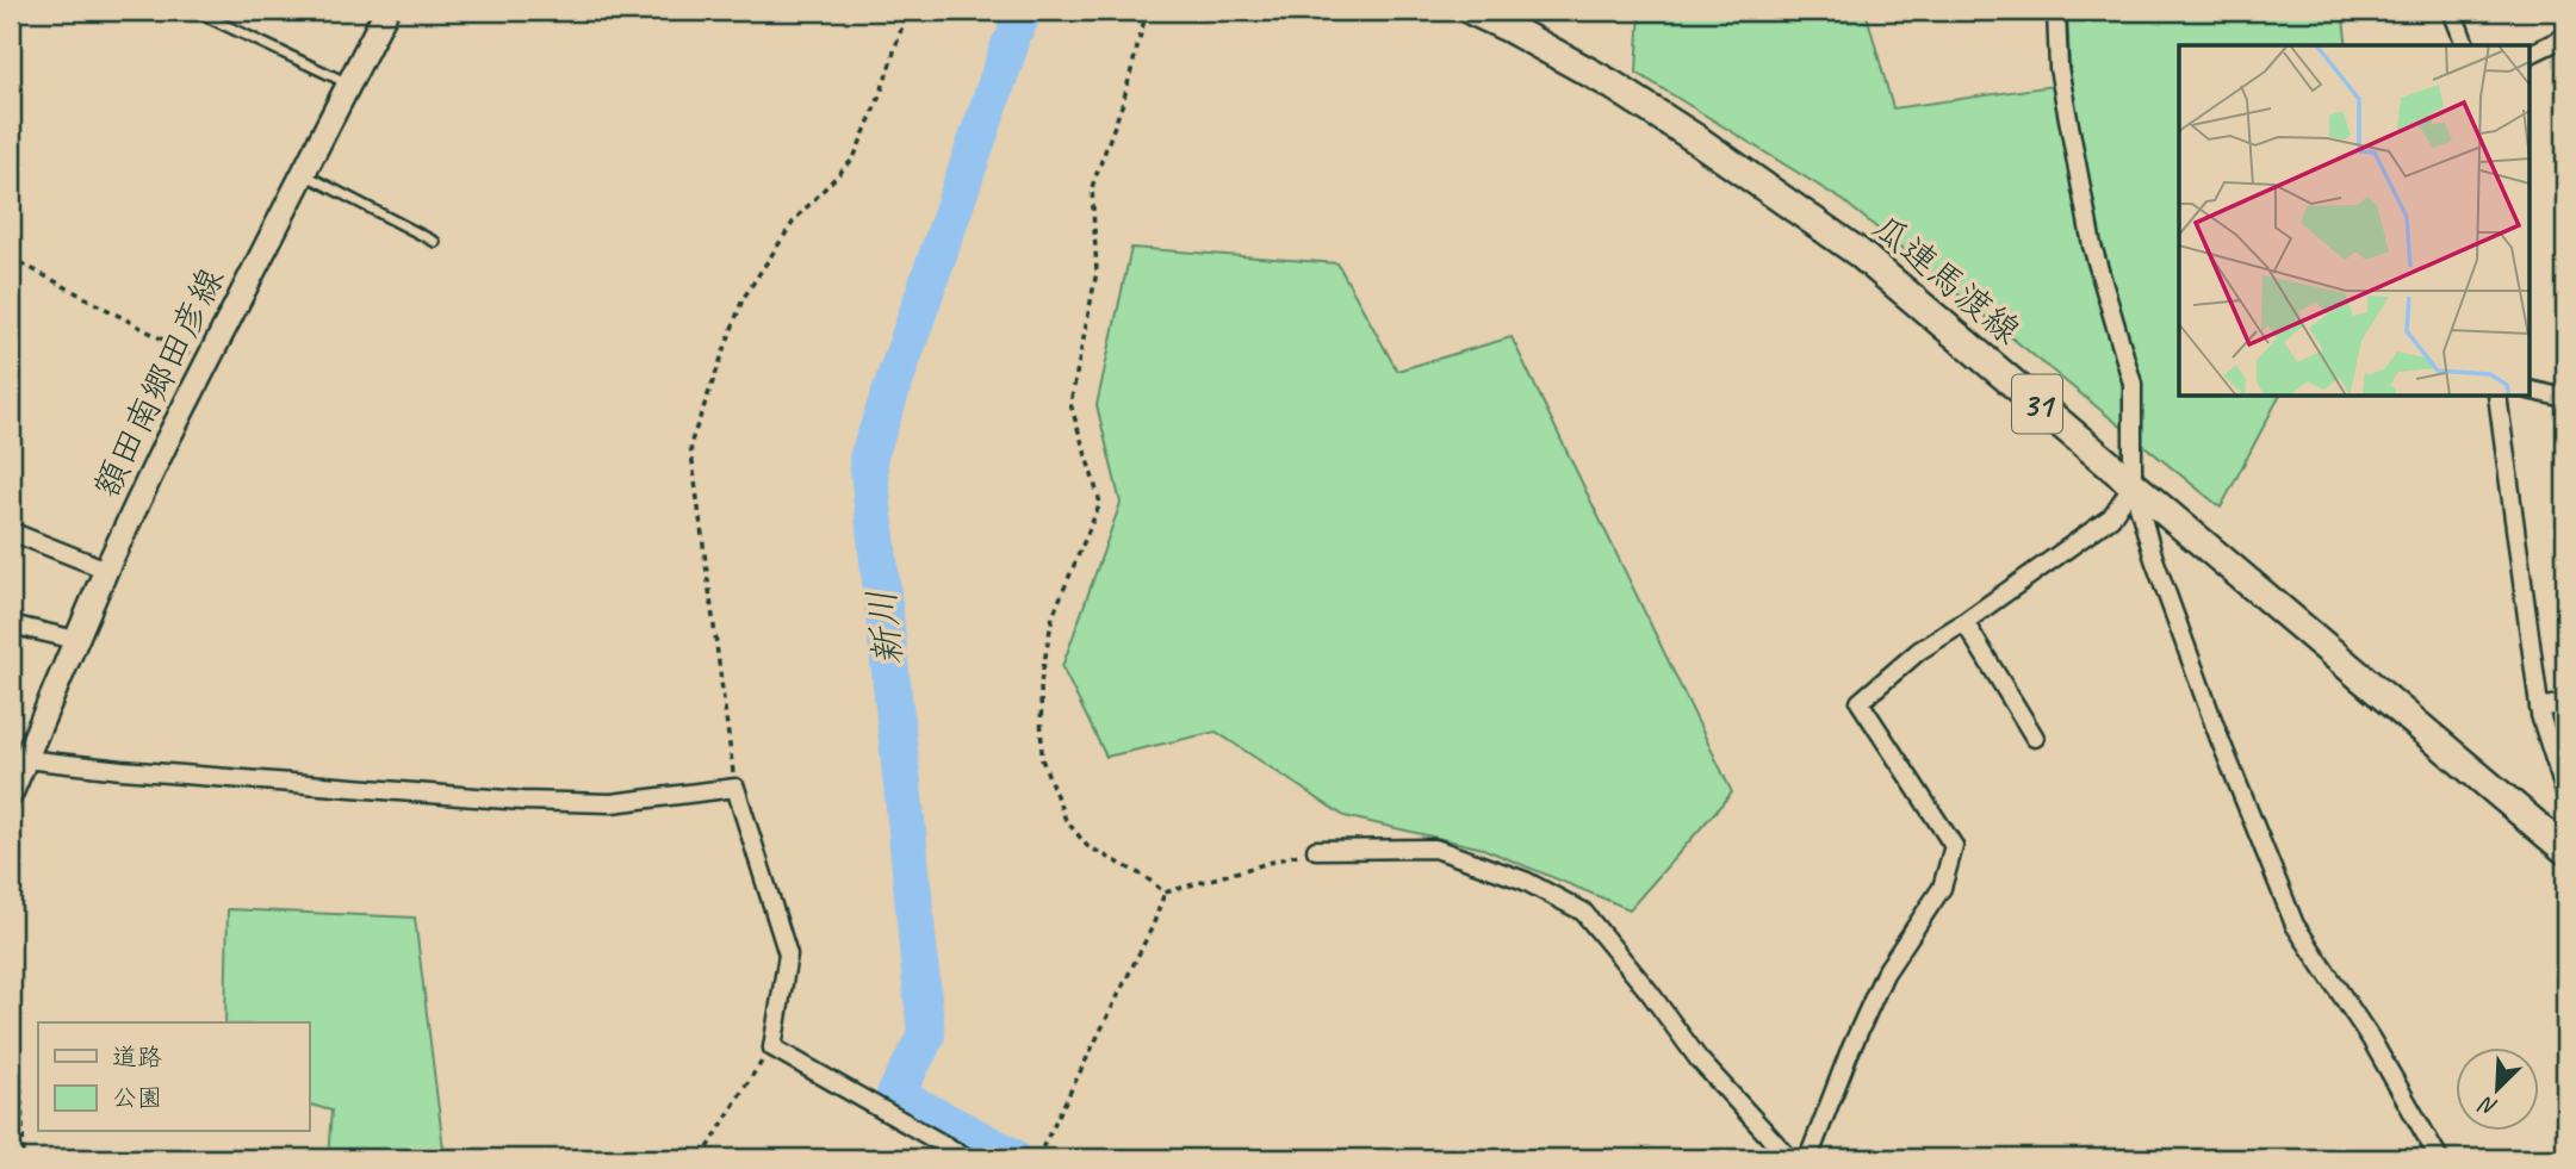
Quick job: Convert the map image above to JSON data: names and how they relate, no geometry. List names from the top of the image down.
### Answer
{
  "streets": {
    "main road": ["瓜連馬渡線", "額田南郷田彦線", "31"]
  },
  "water": ["新川"],
  "legend": ["道路", "公園"],
  "north": "bottom left"
}
